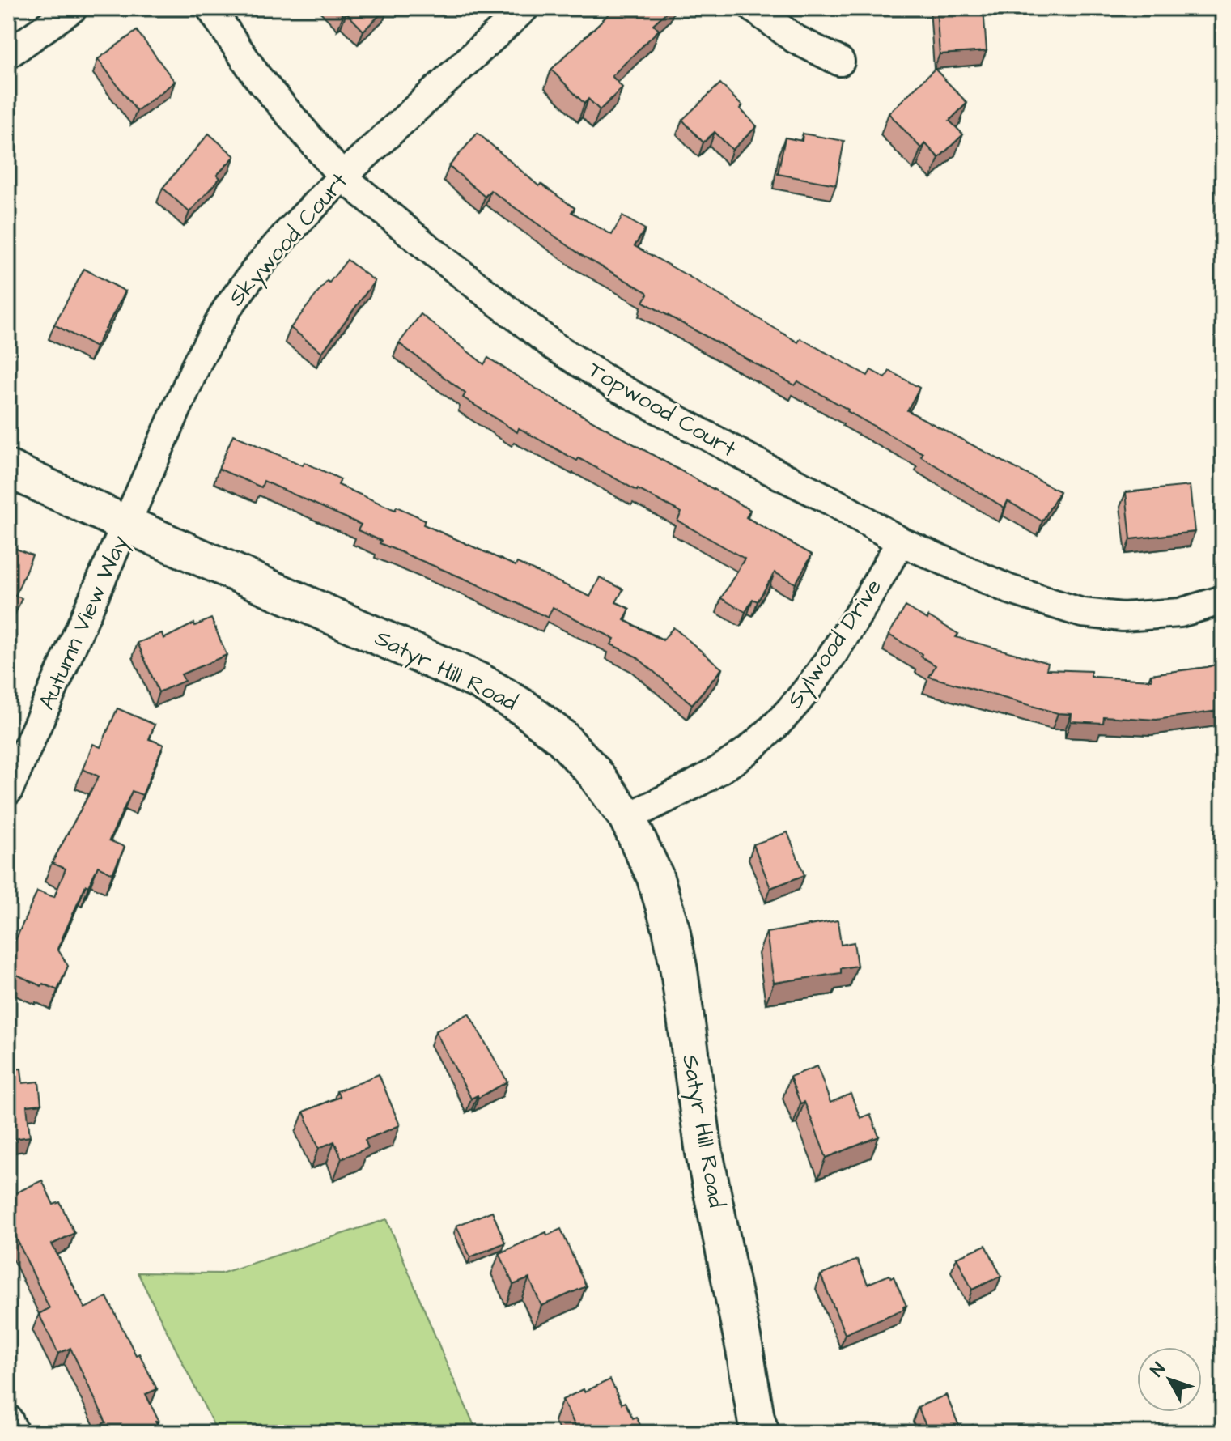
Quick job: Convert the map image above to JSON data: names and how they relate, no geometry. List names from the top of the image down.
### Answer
{
  "streets": {
    "street": [
      "Skywood Court",
      "Topwood Court",
      "Autumn View Way",
      "Sylwood Drive",
      "Satyr Hill Road"
    ]
  },
  "crossings": [
    ["Skywood Court", "Topwood Court"],
    ["Skywood Court", "Autumn View Way"],
    ["Skywood Court", "Satyr Hill Road"],
    ["Topwood Court", "Sylwood Drive"],
    ["Autumn View Way", "Satyr Hill Road"],
    ["Sylwood Drive", "Satyr Hill Road"]
  ],
  "north": "top left"
}
